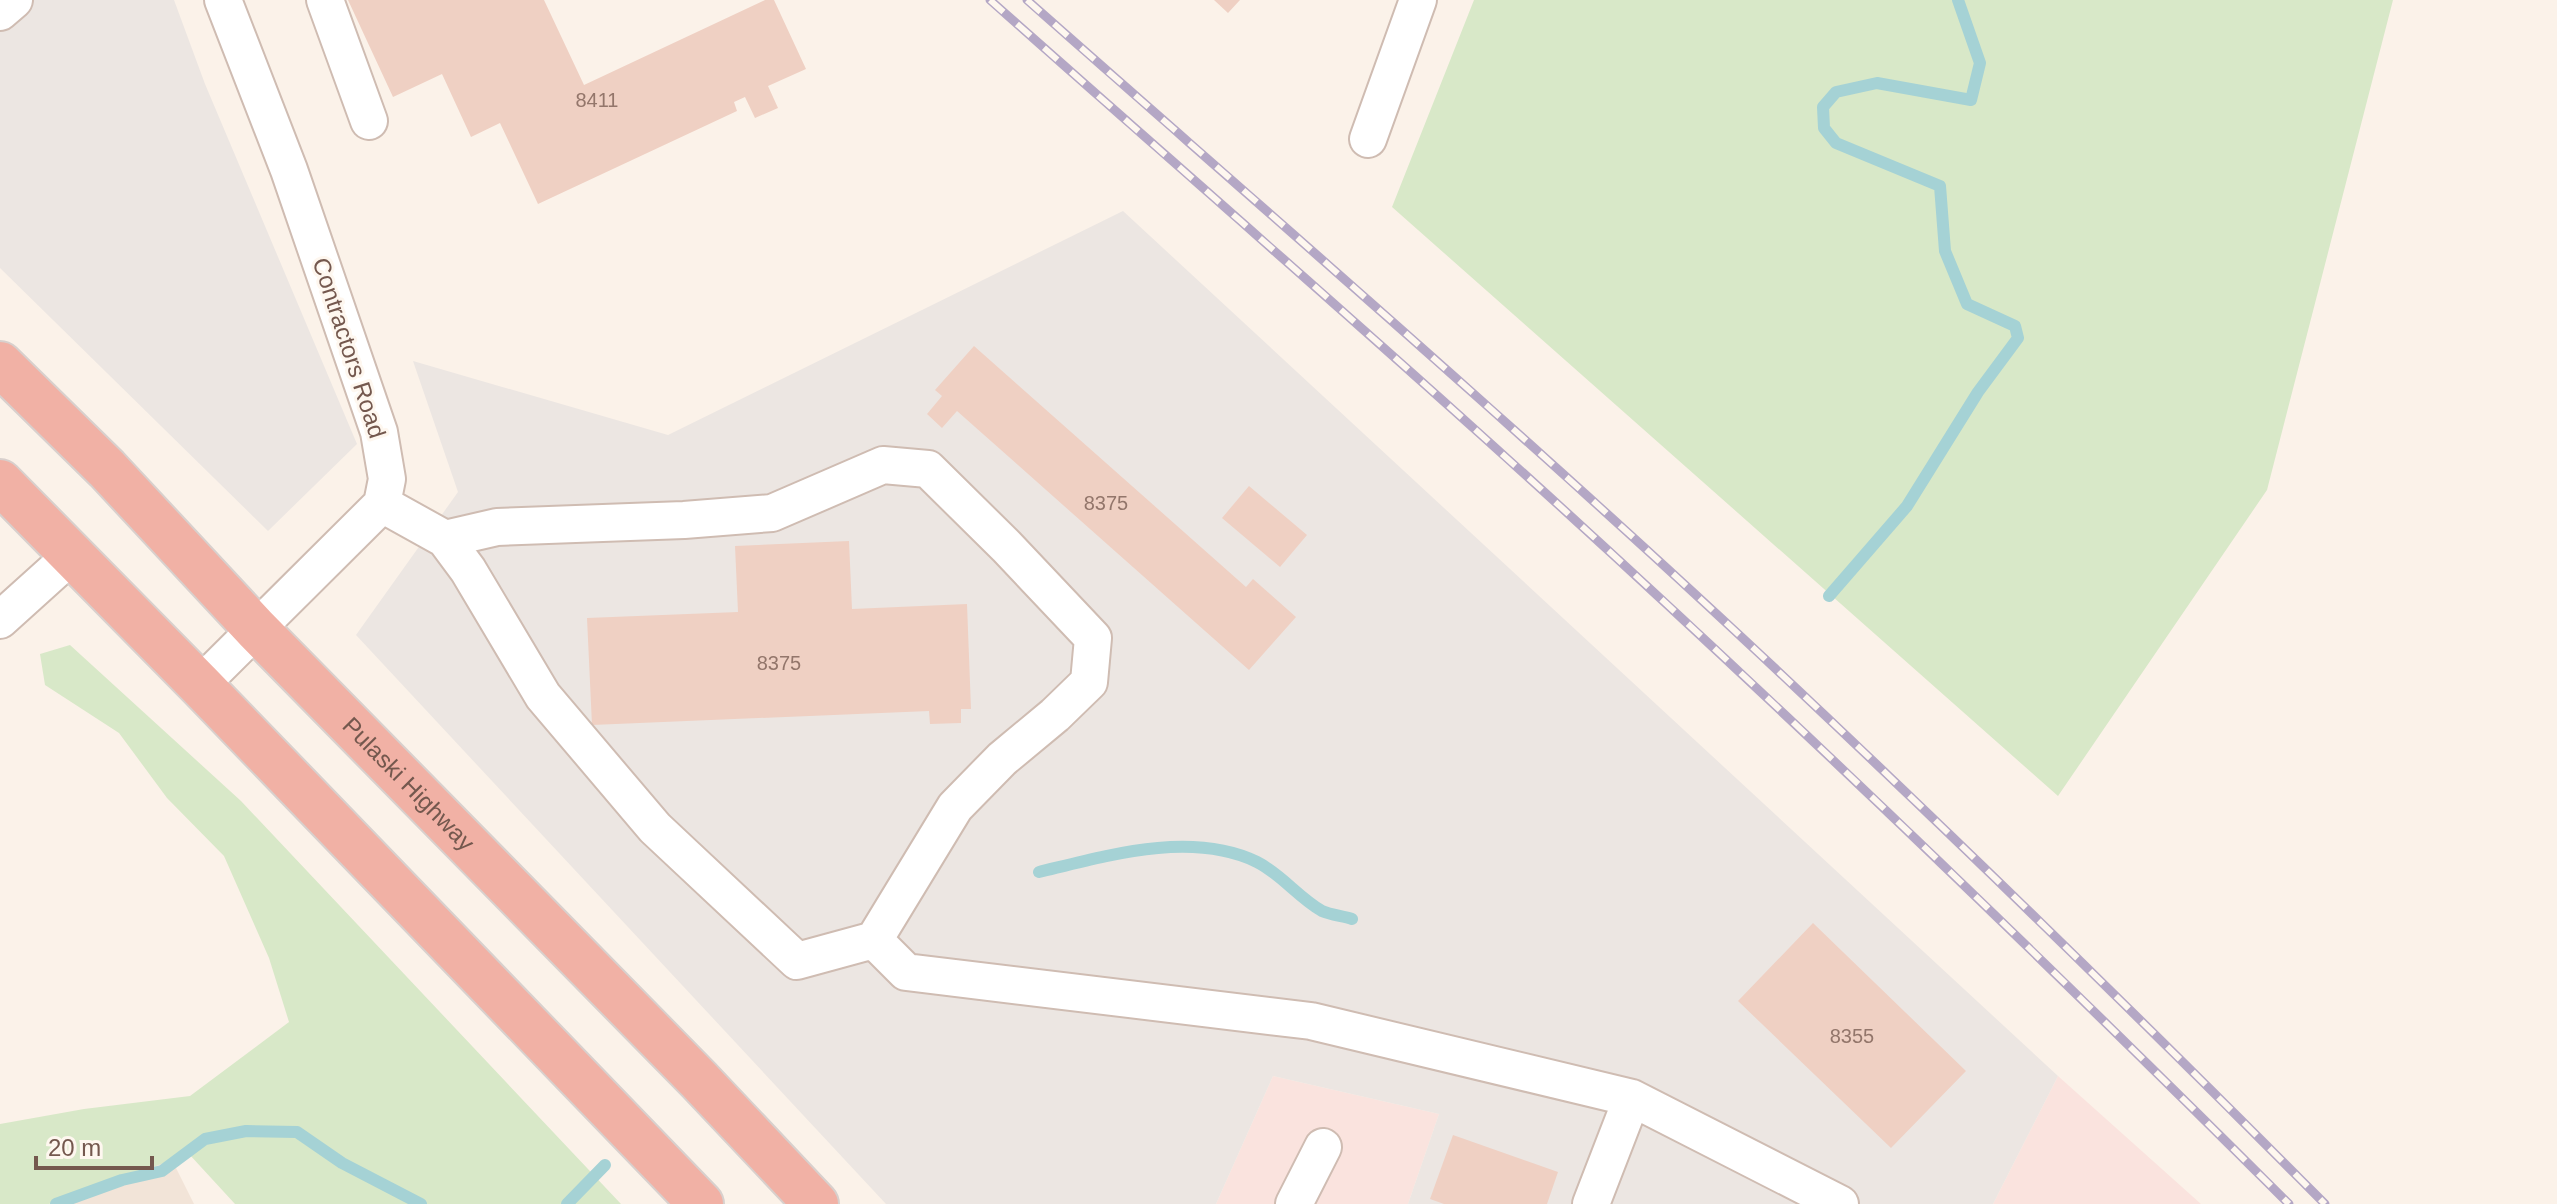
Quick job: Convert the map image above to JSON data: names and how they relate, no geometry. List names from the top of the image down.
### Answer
{
  "streets": {
    "highway": ["Pulaski Highway"],
    "street": ["Contractors Road"]
  },
  "house_numbers": [
    "8411",
    "8375",
    "8375",
    "8355"
  ],
  "scale_bar": "20 m"
}
